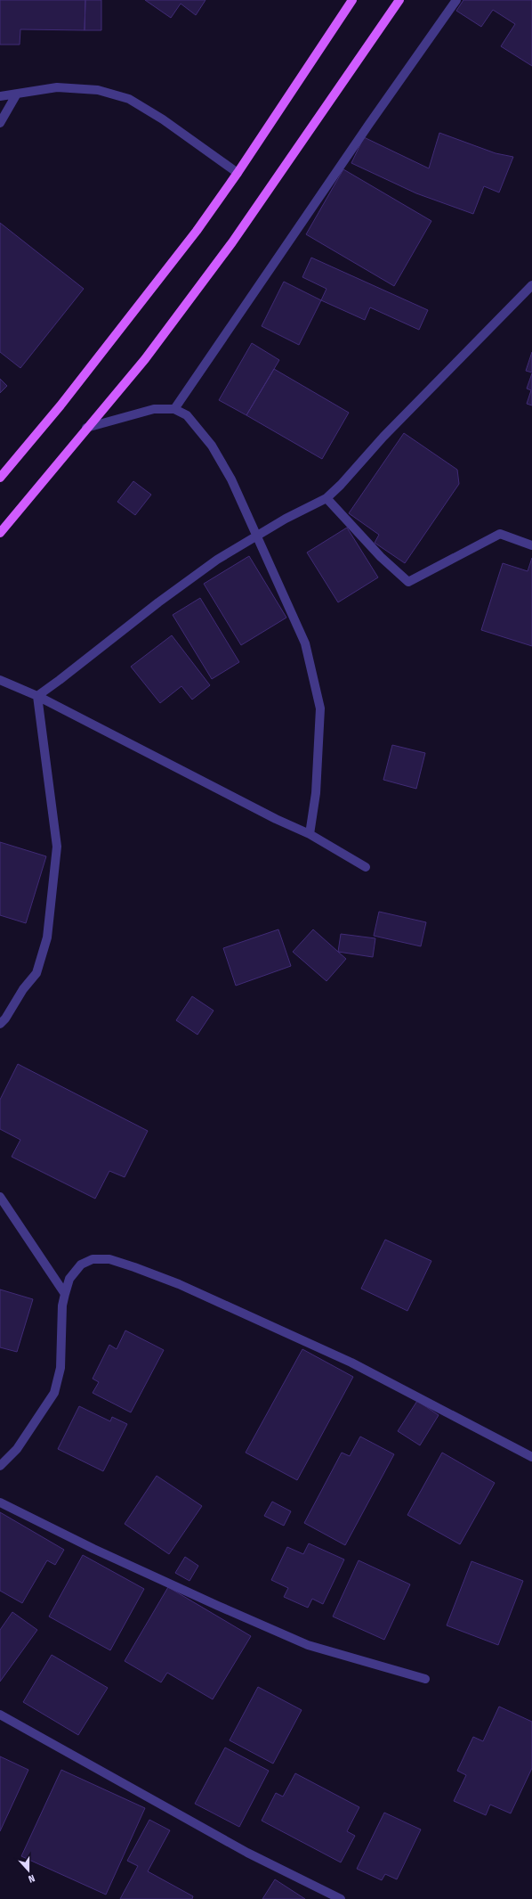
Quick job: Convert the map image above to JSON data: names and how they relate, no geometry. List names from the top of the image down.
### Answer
{
  "north": "bottom"
}
